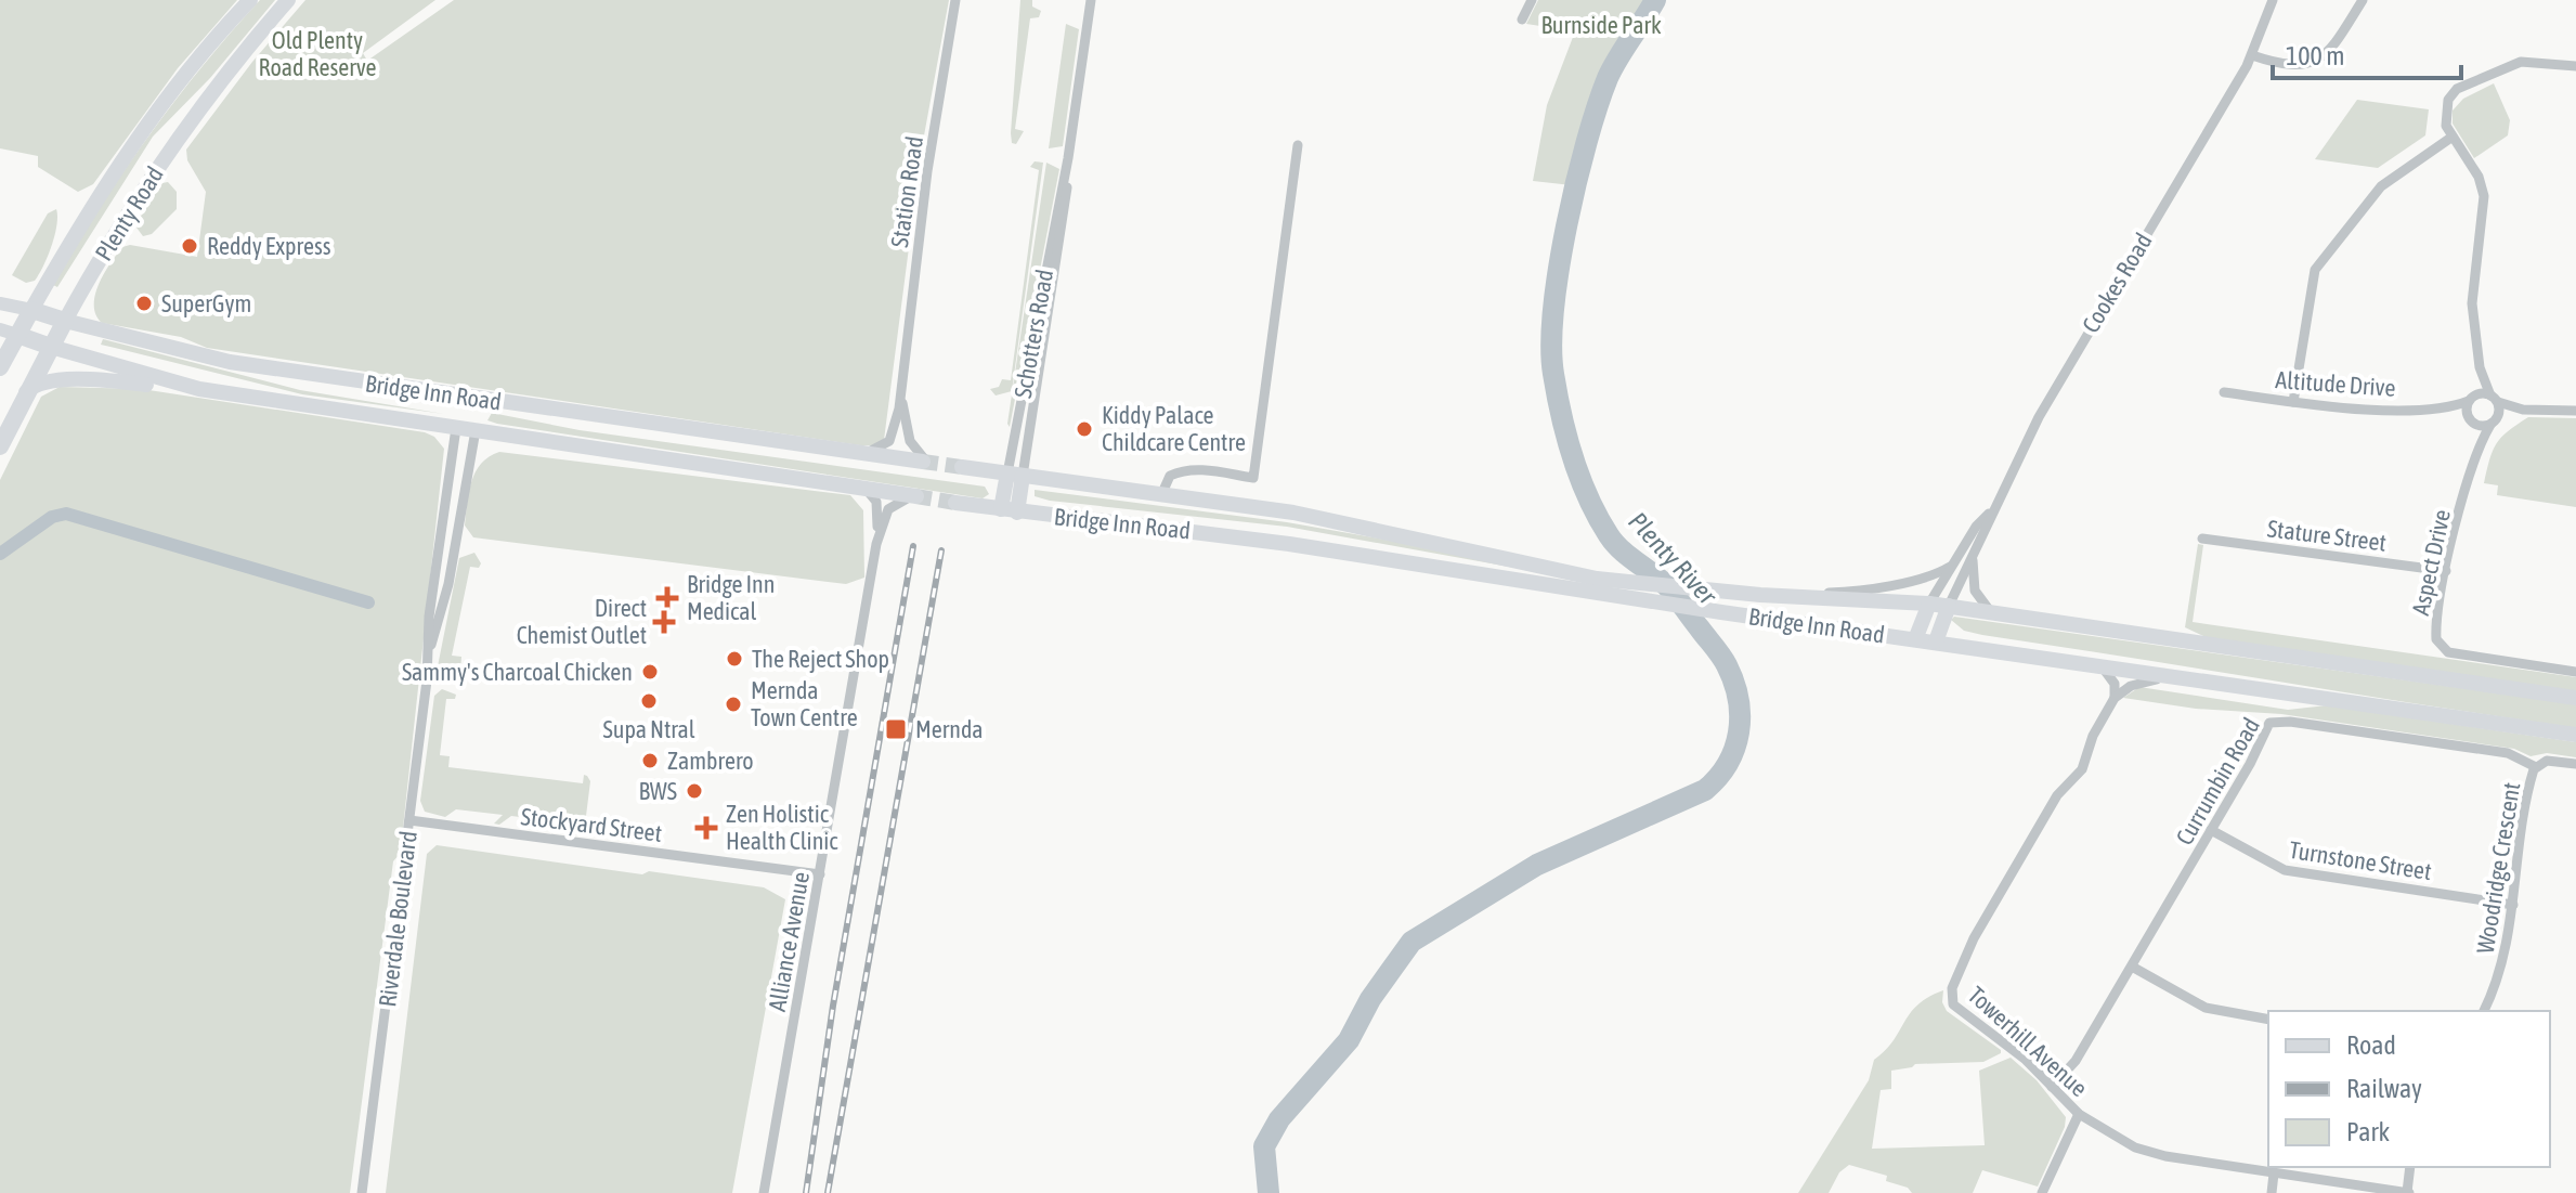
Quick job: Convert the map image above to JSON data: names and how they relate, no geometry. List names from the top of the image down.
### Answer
{
  "streets": {
    "highway": ["Plenty Road", "Bridge Inn Road"],
    "main road": ["Cookes Road", "Schotters Road", "Riverdale Boulevard"],
    "street": [
      "Station Road",
      "Altitude Drive",
      "Stature Street",
      "Aspect Drive",
      "Currumbin Road",
      "Stockyard Street",
      "Turnstone Street",
      "Woodridge Crescent",
      "Alliance Avenue",
      "Towerhill Avenue"
    ]
  },
  "crossings": [
    ["Station Road", "Bridge Inn Road"],
    ["Plenty Road", "Bridge Inn Road"],
    ["Cookes Road", "Bridge Inn Road"],
    ["Schotters Road", "Bridge Inn Road"],
    ["Altitude Drive", "Aspect Drive"],
    ["Bridge Inn Road", "Riverdale Boulevard"],
    ["Bridge Inn Road", "Alliance Avenue"],
    ["Stature Street", "Aspect Drive"],
    ["Currumbin Road", "Turnstone Street"],
    ["Currumbin Road", "Woodridge Crescent"],
    ["Currumbin Road", "Towerhill Avenue"],
    ["Stockyard Street", "Riverdale Boulevard"],
    ["Stockyard Street", "Alliance Avenue"],
    ["Turnstone Street", "Woodridge Crescent"]
  ],
  "water": ["Plenty River"],
  "parks": ["Burnside Park", "Old Plenty Road Reserve"],
  "places": {
    "other": [
      "Reddy Express",
      "SuperGym",
      "Kiddy Palace Childcare Centre",
      "The Reject Shop",
      "Sammy's Charcoal Chicken",
      "Supa Ntral",
      "Mernda Town Centre",
      "Zambrero",
      "BWS"
    ],
    "health": ["Bridge Inn Medical", "Direct Chemist Outlet", "Zen Holistic Health Clinic"],
    "transit": ["Mernda"]
  },
  "legend": ["Road", "Railway", "Park"],
  "scale_bar": "100 m"
}
